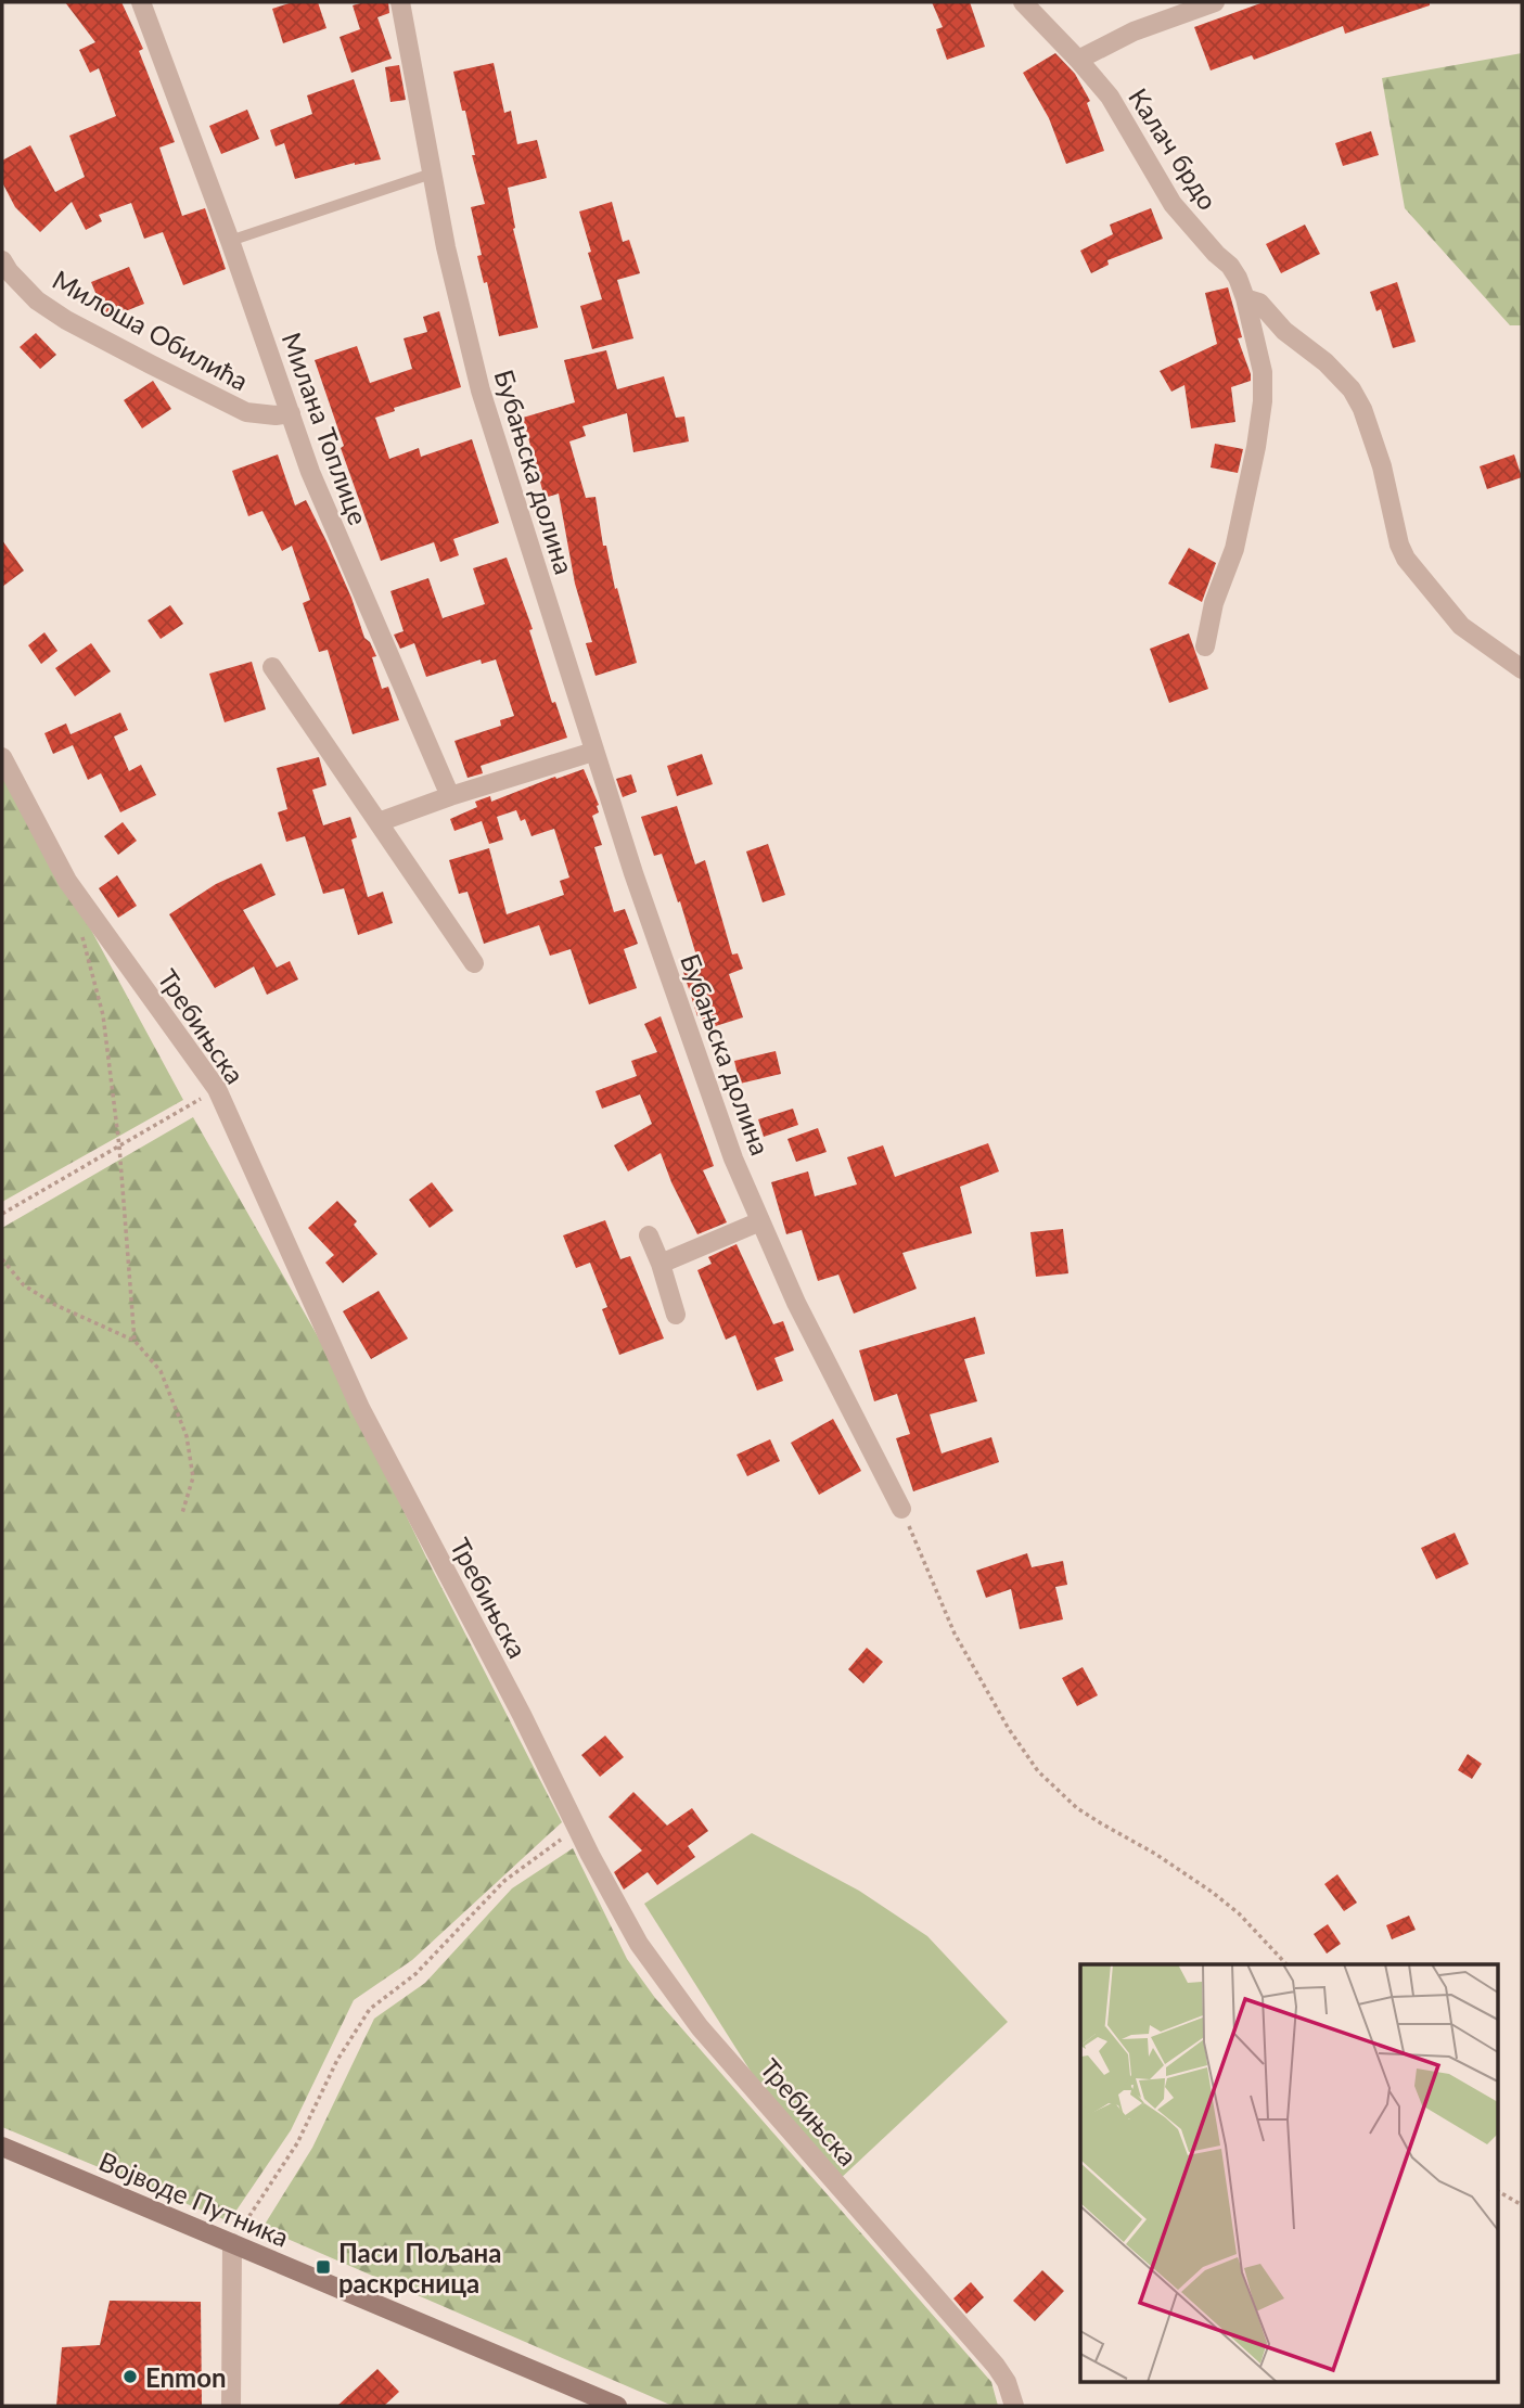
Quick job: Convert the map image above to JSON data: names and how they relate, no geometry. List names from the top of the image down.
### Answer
{
  "streets": {
    "street": [
      "Калач брдо",
      "Милоша Обилића",
      "Милана Топлице",
      "Бубањска долина",
      "Требињска",
      "Војводе Путника"
    ]
  },
  "crossings": [
    ["Милоша Обилића", "Милана Топлице"]
  ],
  "places": {
    "transit": ["Паси Пољана раскрсница"],
    "other": ["Enmon"]
  }
}
